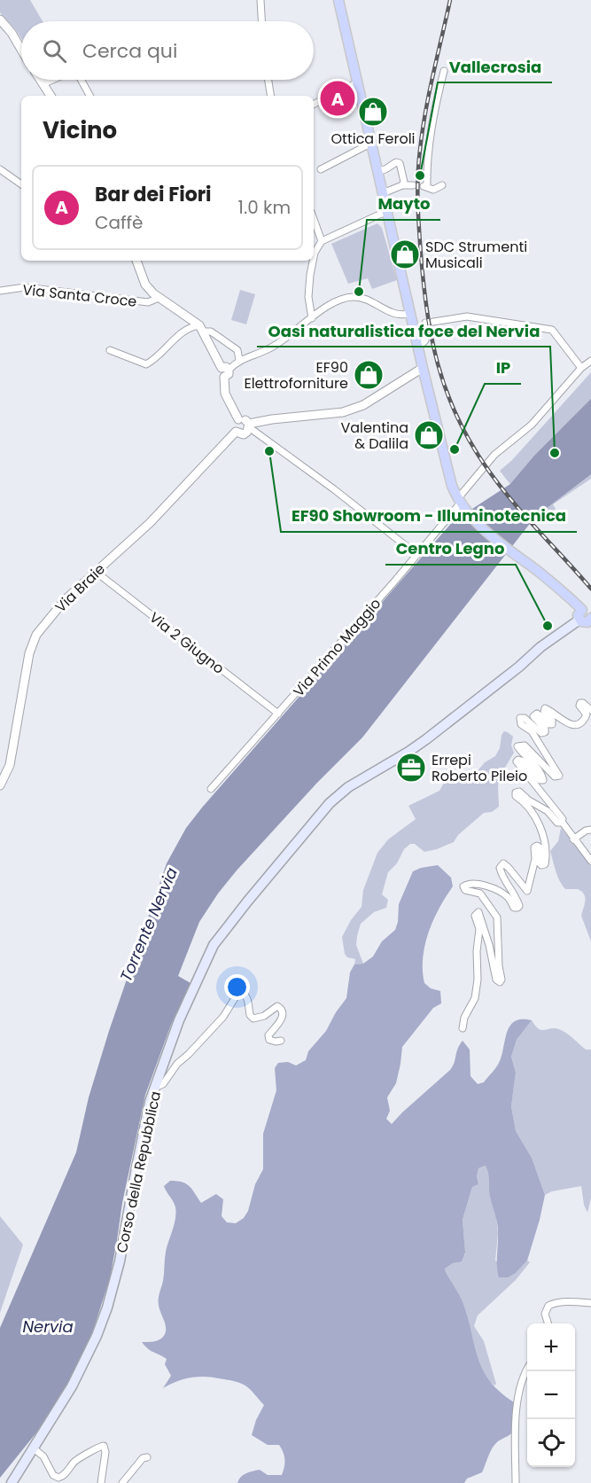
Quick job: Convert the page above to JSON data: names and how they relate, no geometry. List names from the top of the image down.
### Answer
{
  "streets": {
    "main road": ["Corso della Repubblica"],
    "street": [
      "Via Santa Croce",
      "Via Braie",
      "Via 2 Giugno",
      "Via Primo Maggio"
    ]
  },
  "crossings": [
    ["Via Braie", "Via 2 Giugno"],
    ["Via 2 Giugno", "Via Primo Maggio"]
  ],
  "water": ["Torrente Nervia", "Nervia"],
  "places": {
    "shop": [
      "Ottica Feroli",
      "SDC Strumenti Musicali",
      "EF90 Elettroforniture",
      "Valentina & Dalila"
    ],
    "other": [
      "Vallecrosia",
      "Mayto",
      "IP",
      "EF90 Showroom - Illuminotecnica",
      "Oasi naturalistica foce del Nervia",
      "Centro Legno"
    ],
    "office": ["Errepi Roberto Pileio"]
  },
  "page": {
    "search": "Cerca qui",
    "pins": "A",
    "heading": "Vicino",
    "list": [
      {
        "mark": "A",
        "name": "Bar dei Fiori",
        "note": "Caffè",
        "value": "1.0 km"
      }
    ],
    "map_buttons": ["+", "−"]
  }
}
